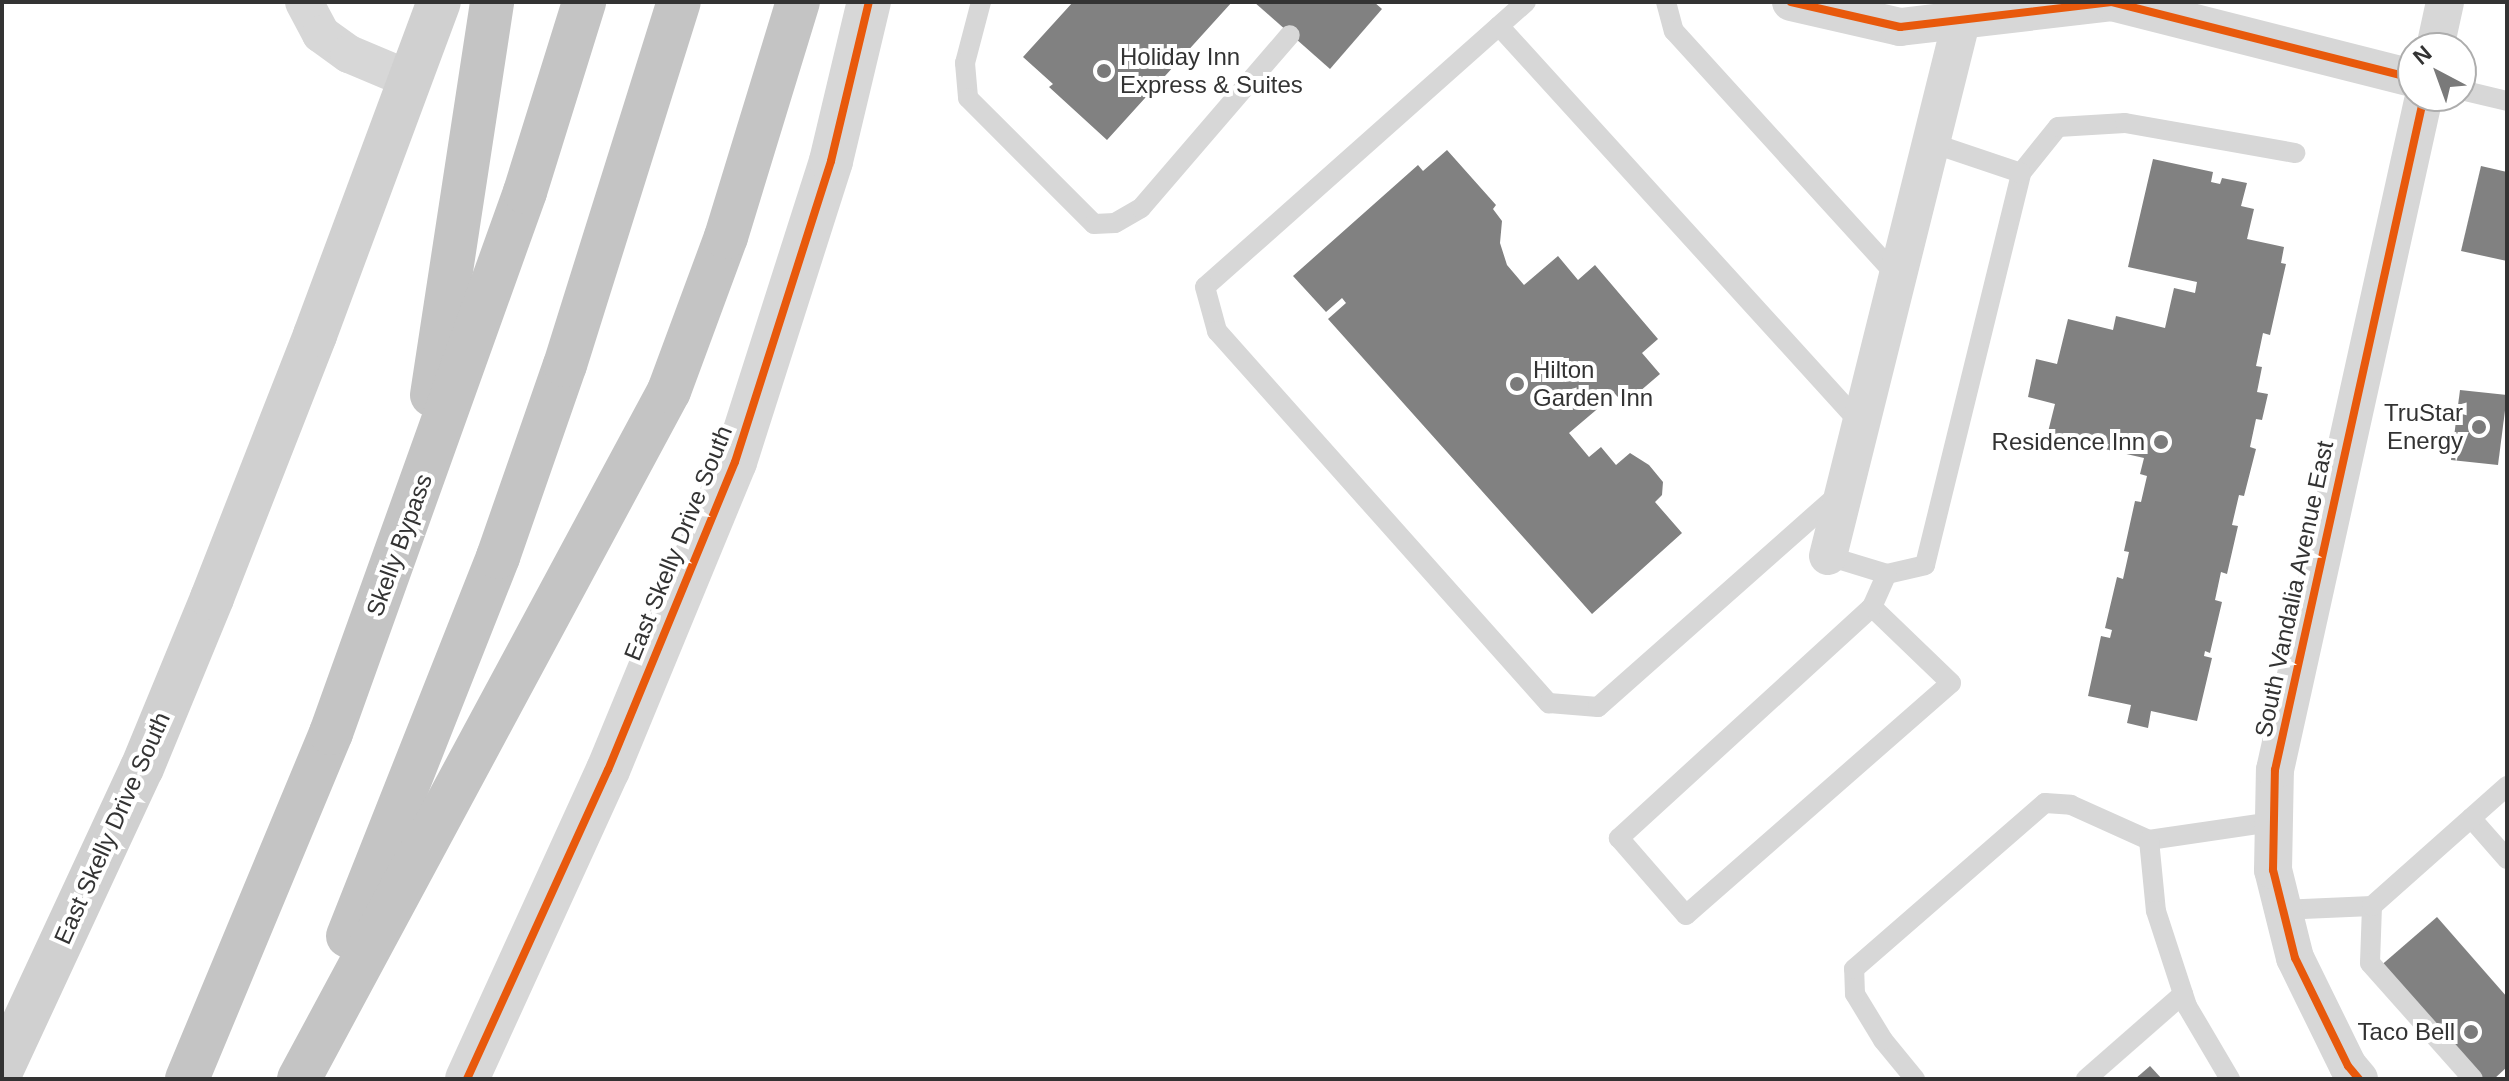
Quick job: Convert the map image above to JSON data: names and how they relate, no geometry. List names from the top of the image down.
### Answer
{
  "streets": {
    "highway": ["Skelly Bypass"],
    "main road": ["East Skelly Drive South"],
    "street": ["South Vandalia Avenue East"]
  },
  "places": [
    "Holiday Inn Express & Suites",
    "Hilton Garden Inn",
    "TruStar Energy",
    "Residence Inn",
    "Taco Bell"
  ],
  "north": "top left"
}
